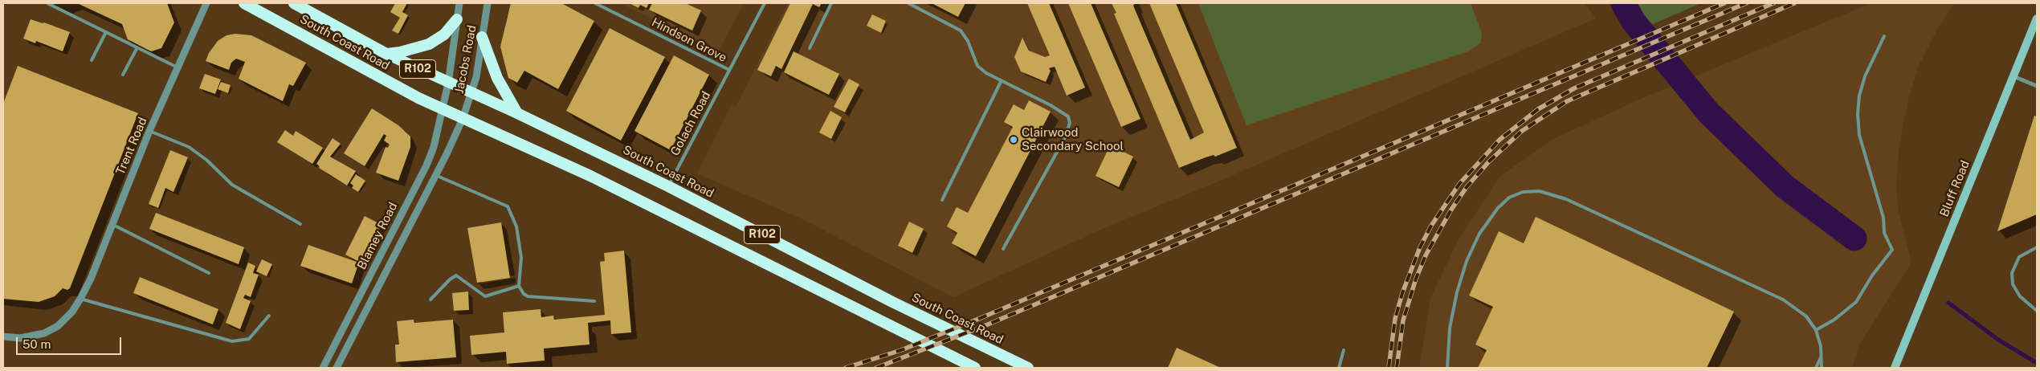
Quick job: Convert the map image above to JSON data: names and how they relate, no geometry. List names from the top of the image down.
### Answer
{
  "streets": {
    "highway": ["South Coast Road", "R102"],
    "main road": ["Bluff Road"],
    "street": ["Jacobs Road", "Trent Road", "Blamey Road"],
    "lane": ["Hindson Grove", "Golach Road"]
  },
  "crossings": [
    ["Hindson Grove", "Golach Road"],
    ["South Coast Road", "Jacobs Road"],
    ["South Coast Road", "Golach Road"],
    ["South Coast Road", "Blamey Road"],
    ["Jacobs Road", "Blamey Road"]
  ],
  "places": ["Clairwood Secondary School"],
  "scale_bar": "50 m"
}
